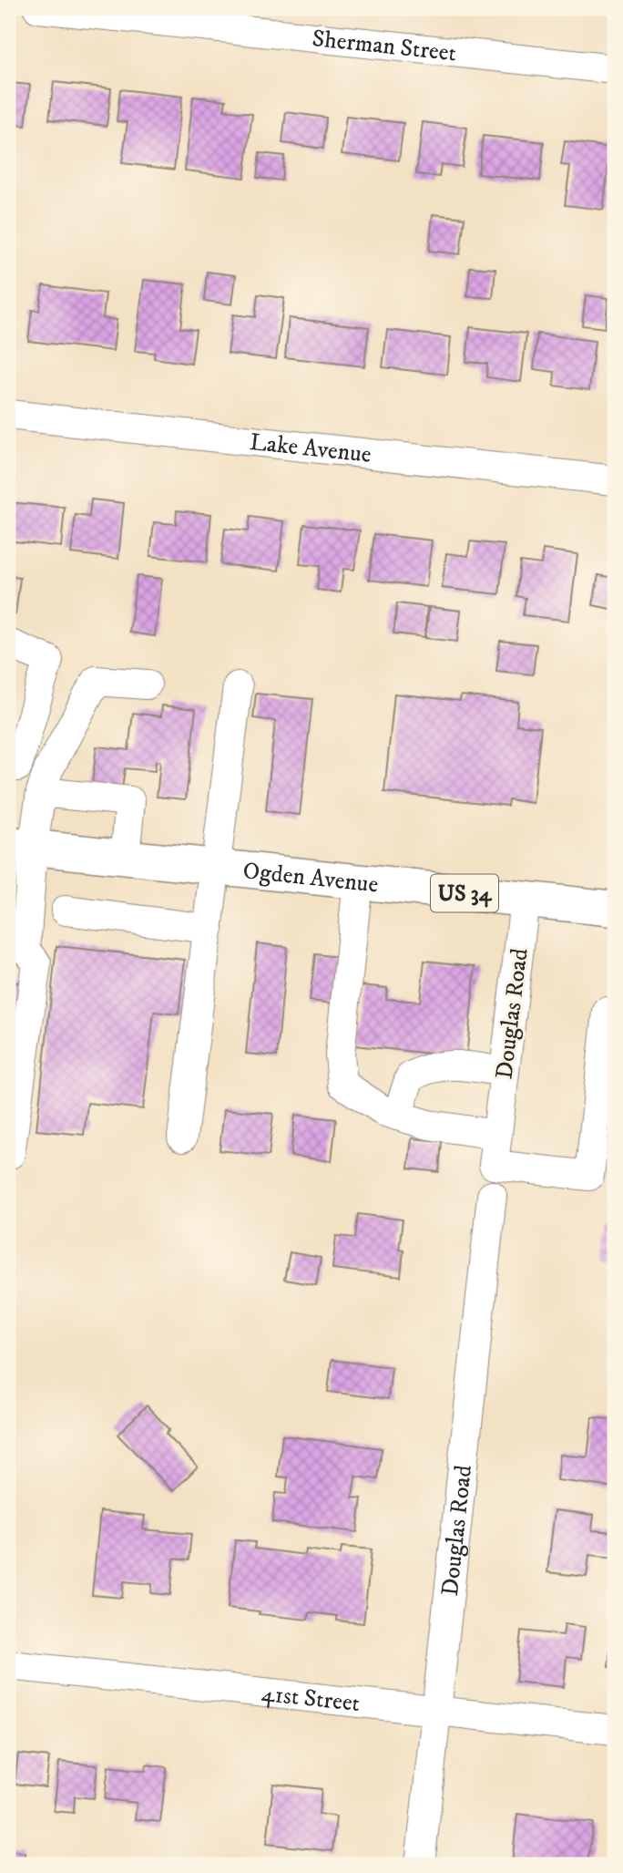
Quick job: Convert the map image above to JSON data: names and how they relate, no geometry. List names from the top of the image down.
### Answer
{
  "streets": {
    "main road": ["Ogden Avenue", "US 34"],
    "street": [
      "Sherman Street",
      "Lake Avenue",
      "Douglas Road",
      "41st Street"
    ]
  },
  "crossings": [
    ["Ogden Avenue", "Douglas Road"],
    ["Douglas Road", "41st Street"]
  ]
}
